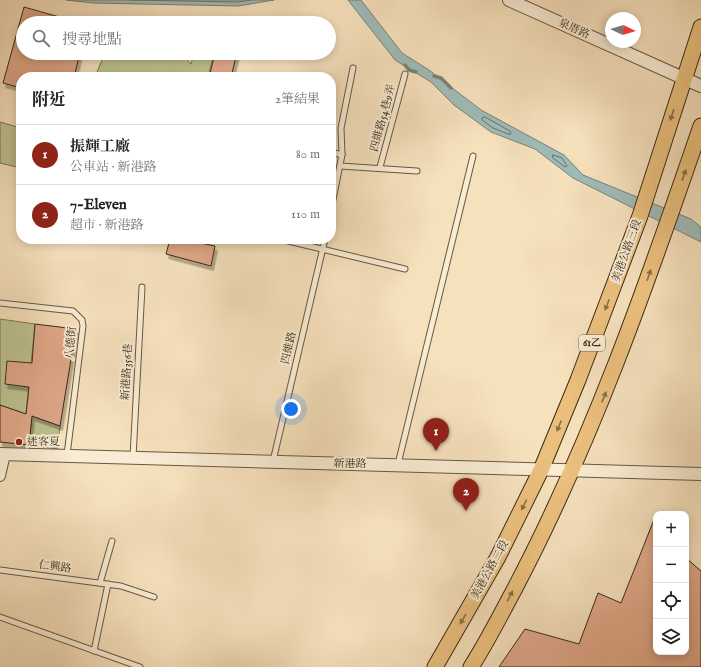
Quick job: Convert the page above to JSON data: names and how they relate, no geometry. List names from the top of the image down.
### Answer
{
  "streets": {
    "main road": ["美港公路三段", "61乙", "美港公路二段"],
    "street": ["泉厝路", "新港路"],
    "lane": [
      "四維路54巷9弄",
      "八德街",
      "四維路",
      "新港路356巷",
      "仁興路"
    ]
  },
  "crossings": [
    ["泉厝路", "美港公路三段"],
    ["美港公路三段", "新港路"],
    ["美港公路三段", "美港公路二段"],
    ["八德街", "新港路"],
    ["61乙", "新港路"],
    ["四維路", "新港路"],
    ["新港路356巷", "新港路"],
    ["新港路", "美港公路二段"]
  ],
  "places": ["迷客夏"],
  "north": "right",
  "page": {
    "search": "搜尋地點",
    "heading": ["附近", "2筆結果"],
    "list": [
      {
        "mark": "1",
        "name": "振輝工廠",
        "note": "公車站 · 新港路",
        "value": "80 m"
      },
      {
        "mark": "2",
        "name": "7-Eleven",
        "note": "超市 · 新港路",
        "value": "110 m"
      }
    ],
    "pins": ["1", "2"],
    "map_buttons": ["+", "−"]
  }
}
